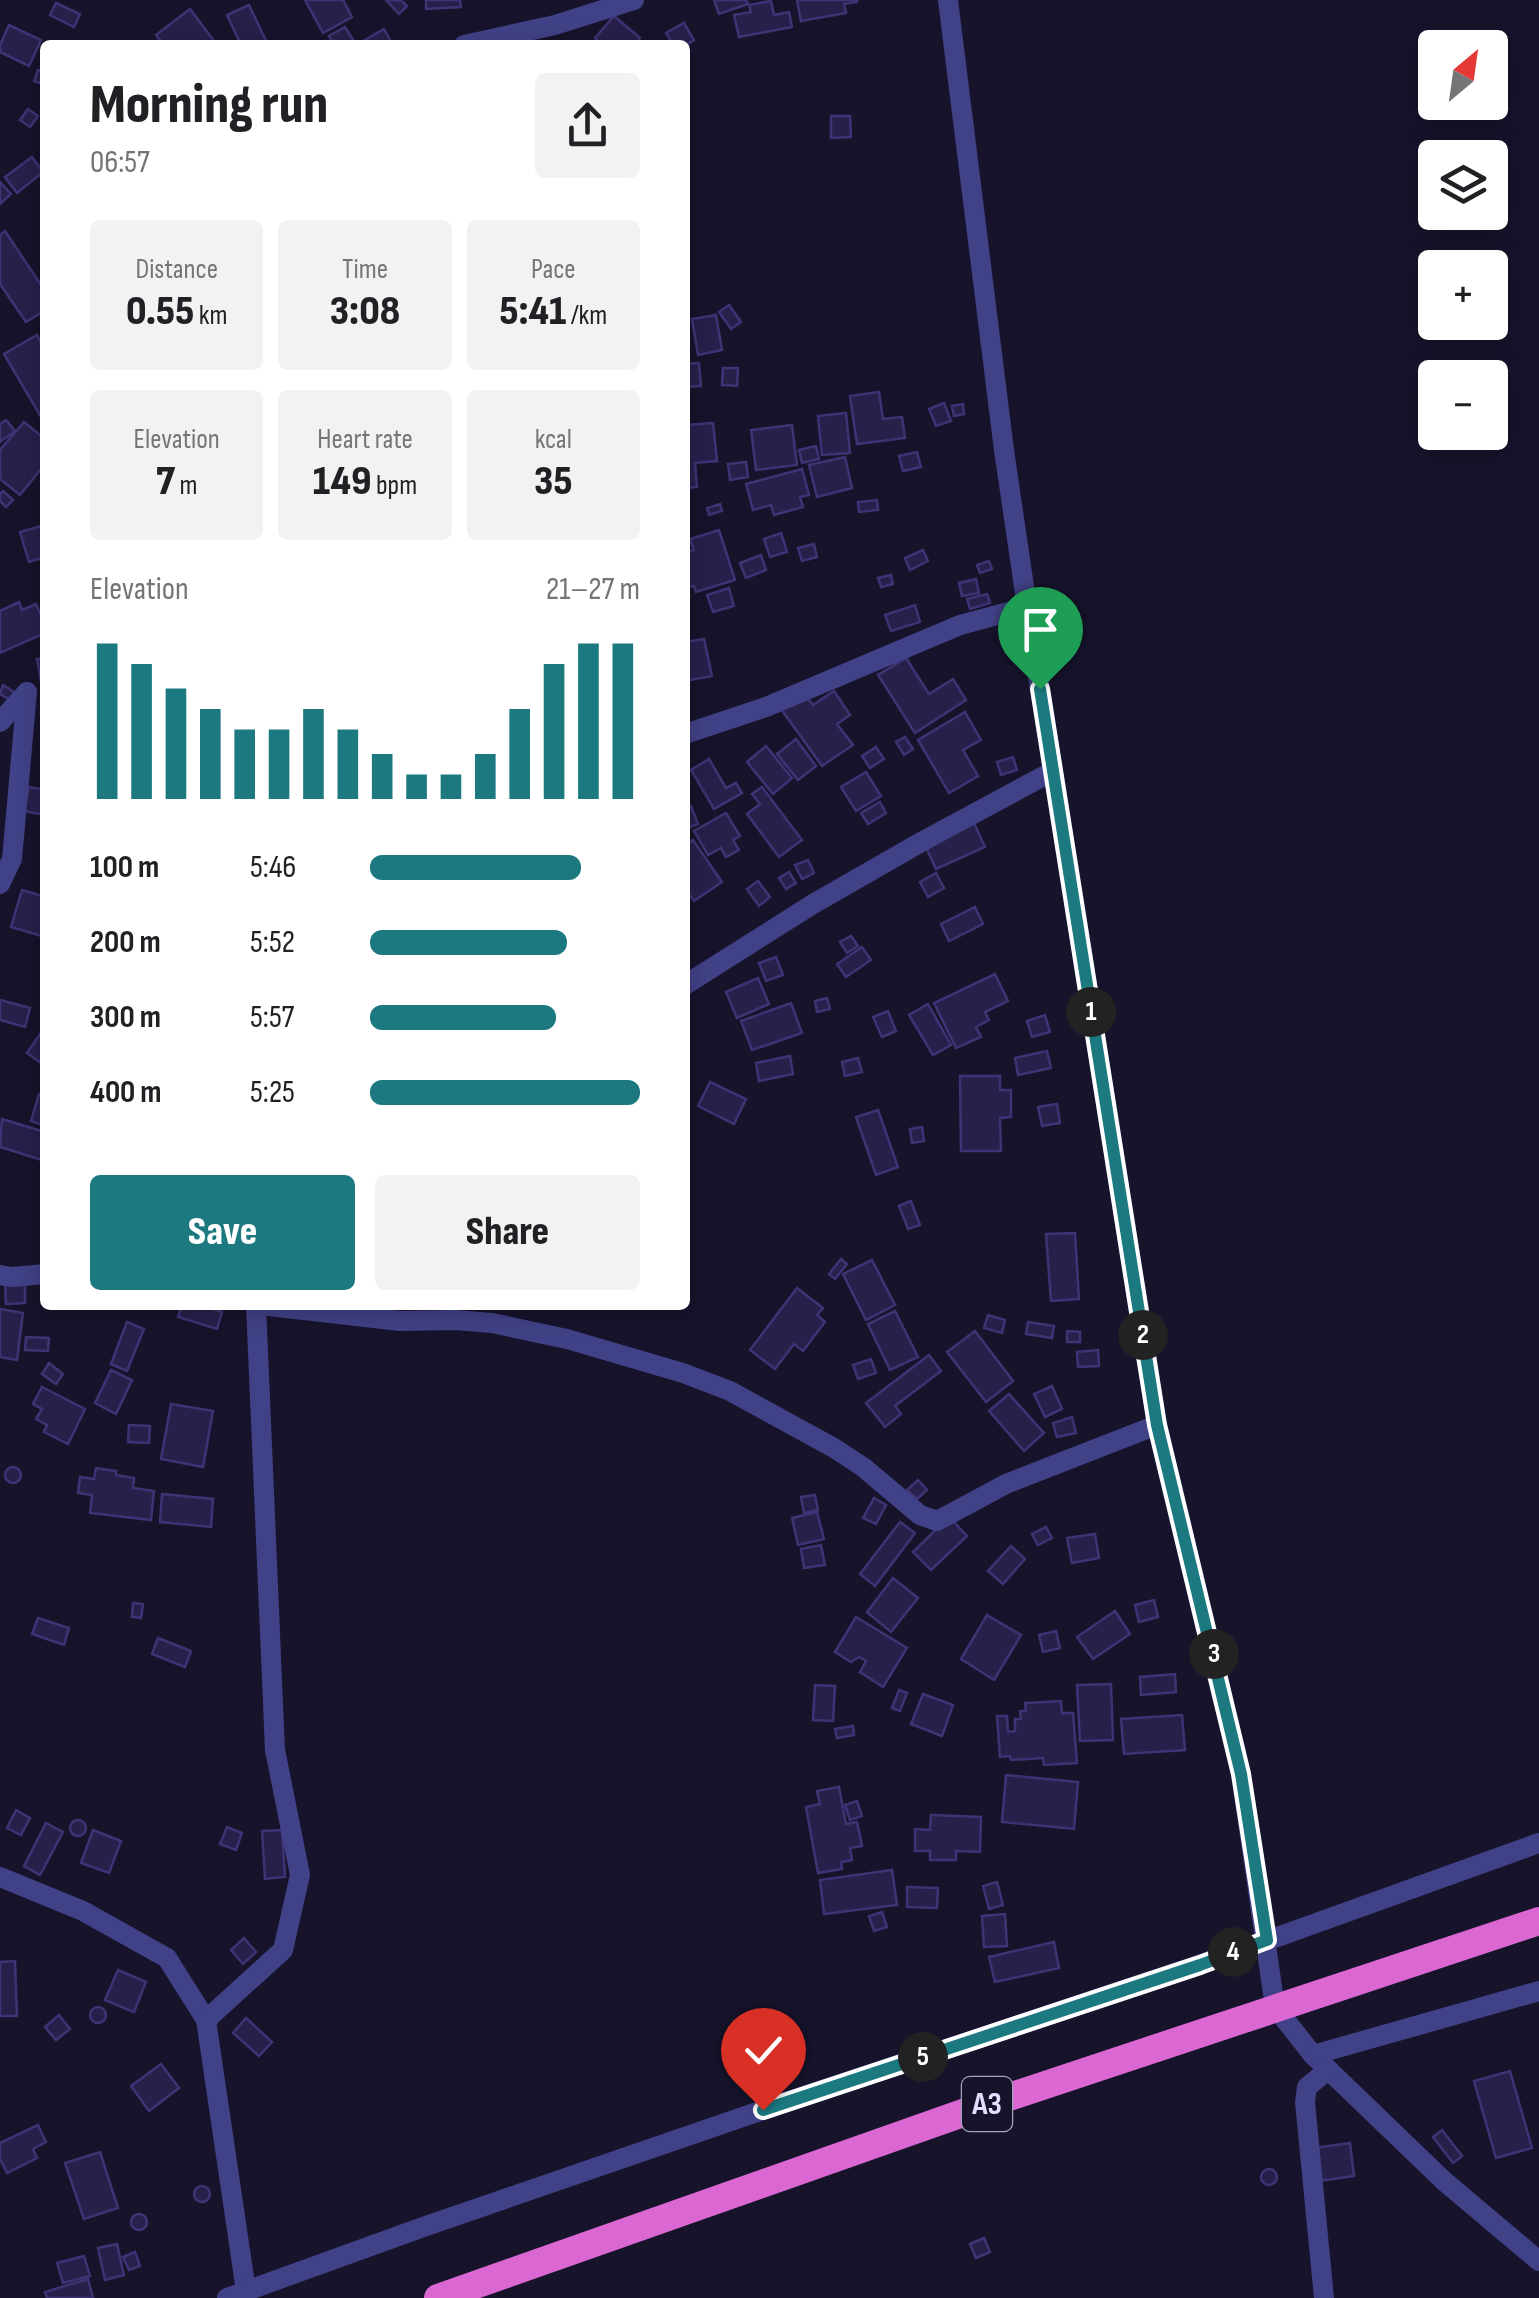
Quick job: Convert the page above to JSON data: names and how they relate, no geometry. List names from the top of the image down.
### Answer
{
  "streets": {
    "highway": ["A3"]
  },
  "north": "top right",
  "page": {
    "map_buttons": ["+", "−"],
    "heading": ["Morning run", "06:57"],
    "stats": [
      ["Distance", "0.55 km"],
      ["Time", "3:08"],
      ["Pace", "5:41 /km"],
      ["Elevation", "7 m"],
      ["Heart rate", "149 bpm"],
      ["kcal", "35"]
    ],
    "chart": ["Elevation", "21–27 m"],
    "list": [
      {
        "name": "100 m",
        "note": "5:46"
      },
      {
        "name": "200 m",
        "note": "5:52"
      },
      {
        "name": "300 m",
        "note": "5:57"
      },
      {
        "name": "400 m",
        "note": "5:25"
      }
    ],
    "pins": [
      "1",
      "2",
      "3",
      "4",
      "5"
    ],
    "buttons": ["Save", "Share"]
  }
}
